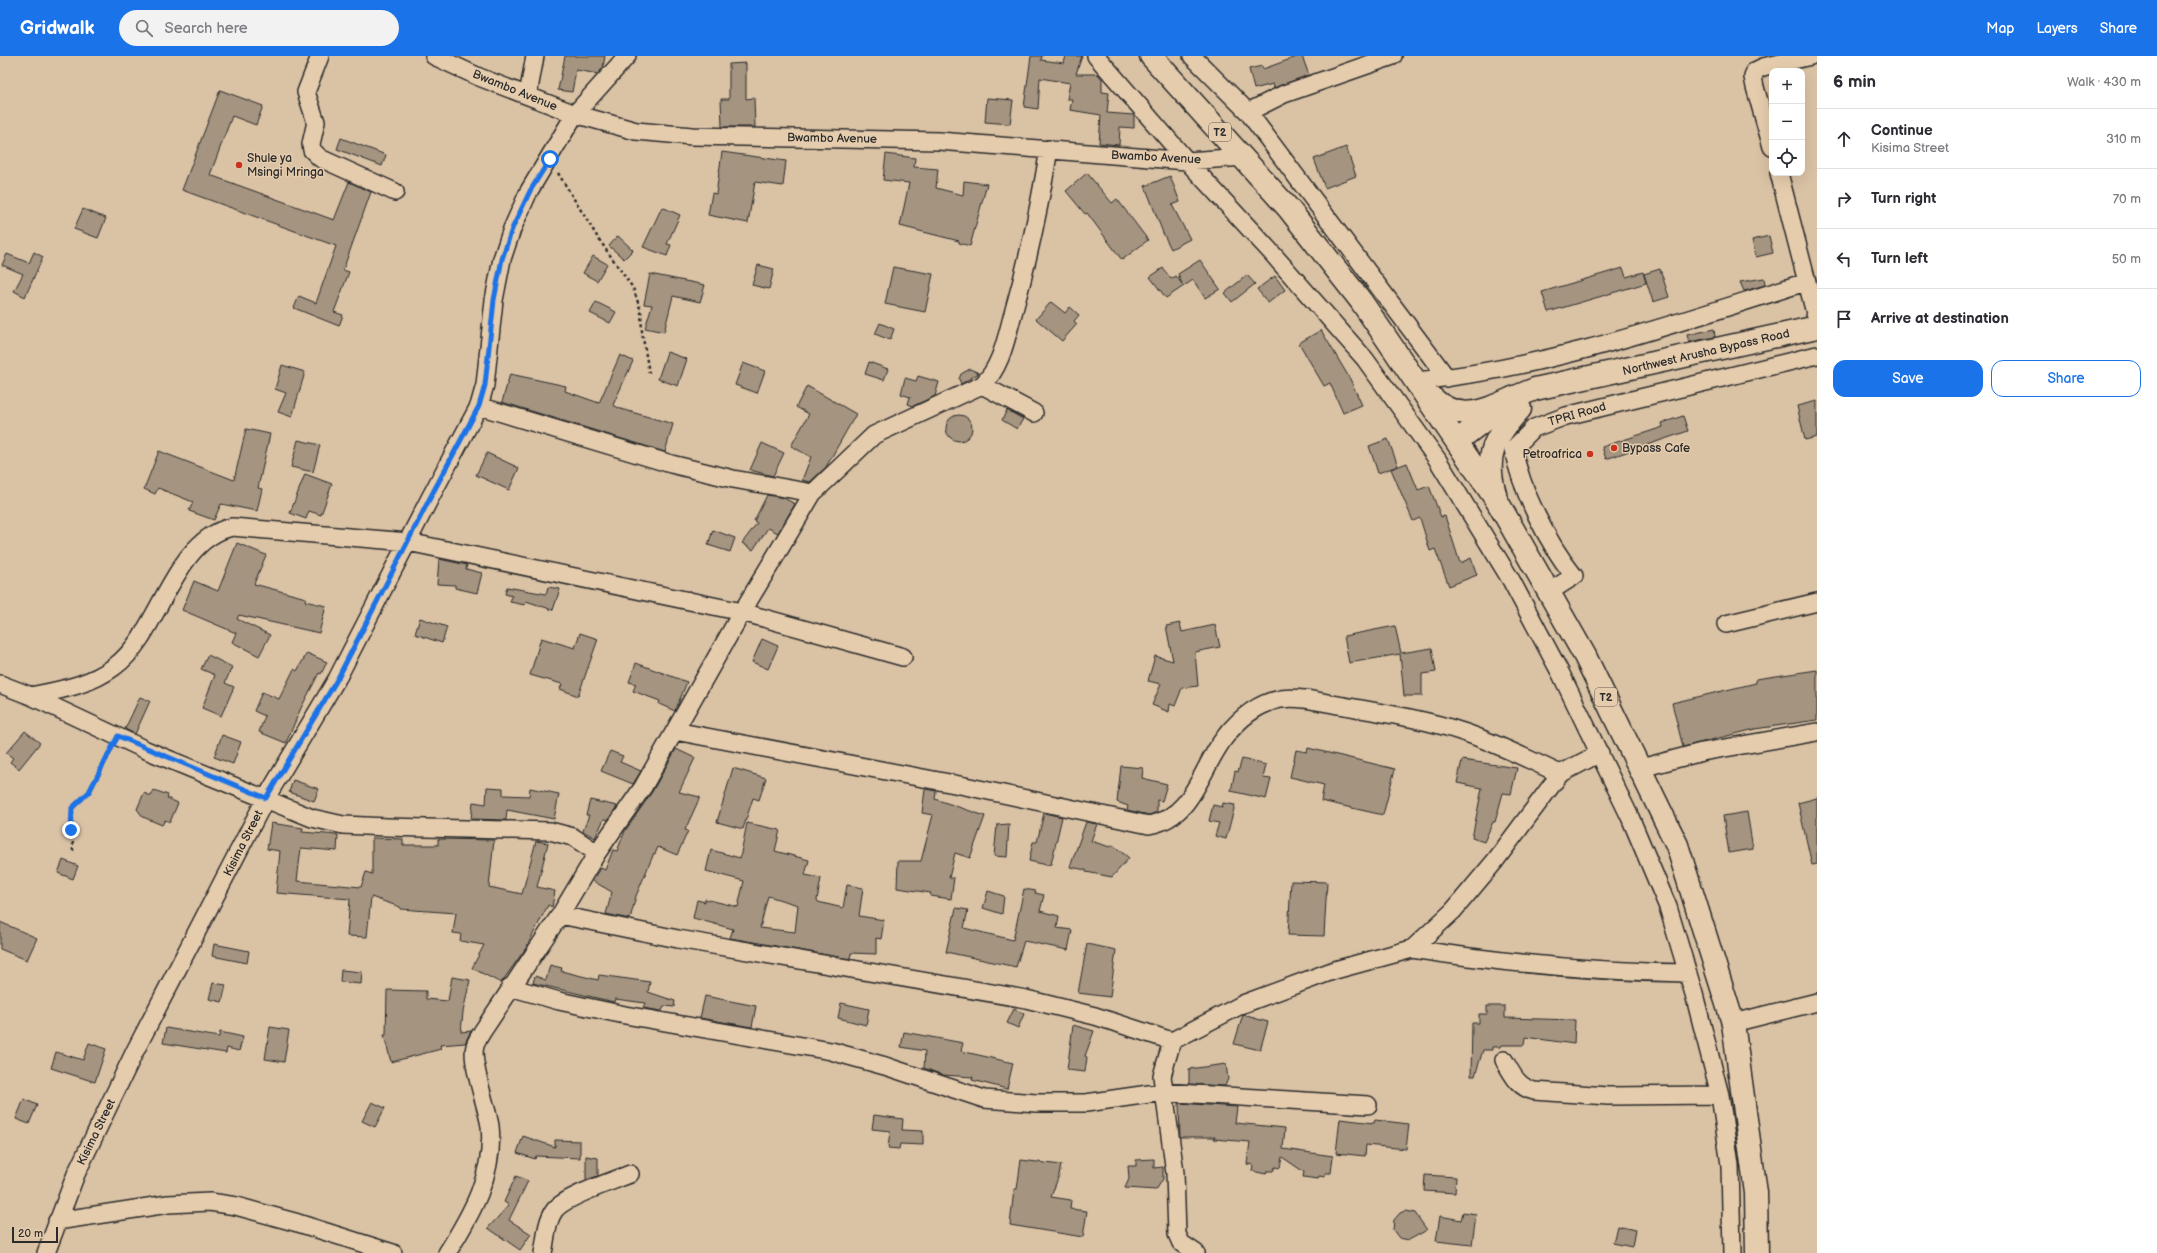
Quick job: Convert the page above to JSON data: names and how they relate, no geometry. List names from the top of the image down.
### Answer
{
  "streets": {
    "main road": ["T2", "Northwest Arusha Bypass Road"],
    "street": ["Bwambo Avenue", "TPRI Road", "Kisima Street"]
  },
  "crossings": [
    ["Bwambo Avenue", "T2"],
    ["Bwambo Avenue", "Kisima Street"],
    ["T2", "TPRI Road"]
  ],
  "places": ["Shule ya Msingi Mringa", "Bypass Cafe", "Petroafrica"],
  "scale_bar": "20 m",
  "page": {
    "header": "Gridwalk",
    "search": "Search here",
    "nav": ["Map", "Layers", "Share"],
    "heading": ["6 min", "Walk · 430 m"],
    "map_buttons": ["+", "−"],
    "list": [
      ["Continue", "Kisima Street", "310 m"],
      ["Turn right", "70 m"],
      ["Turn left", "50 m"],
      "Arrive at destination"
    ],
    "buttons": ["Save", "Share"],
    "scale": "20 m"
  }
}
